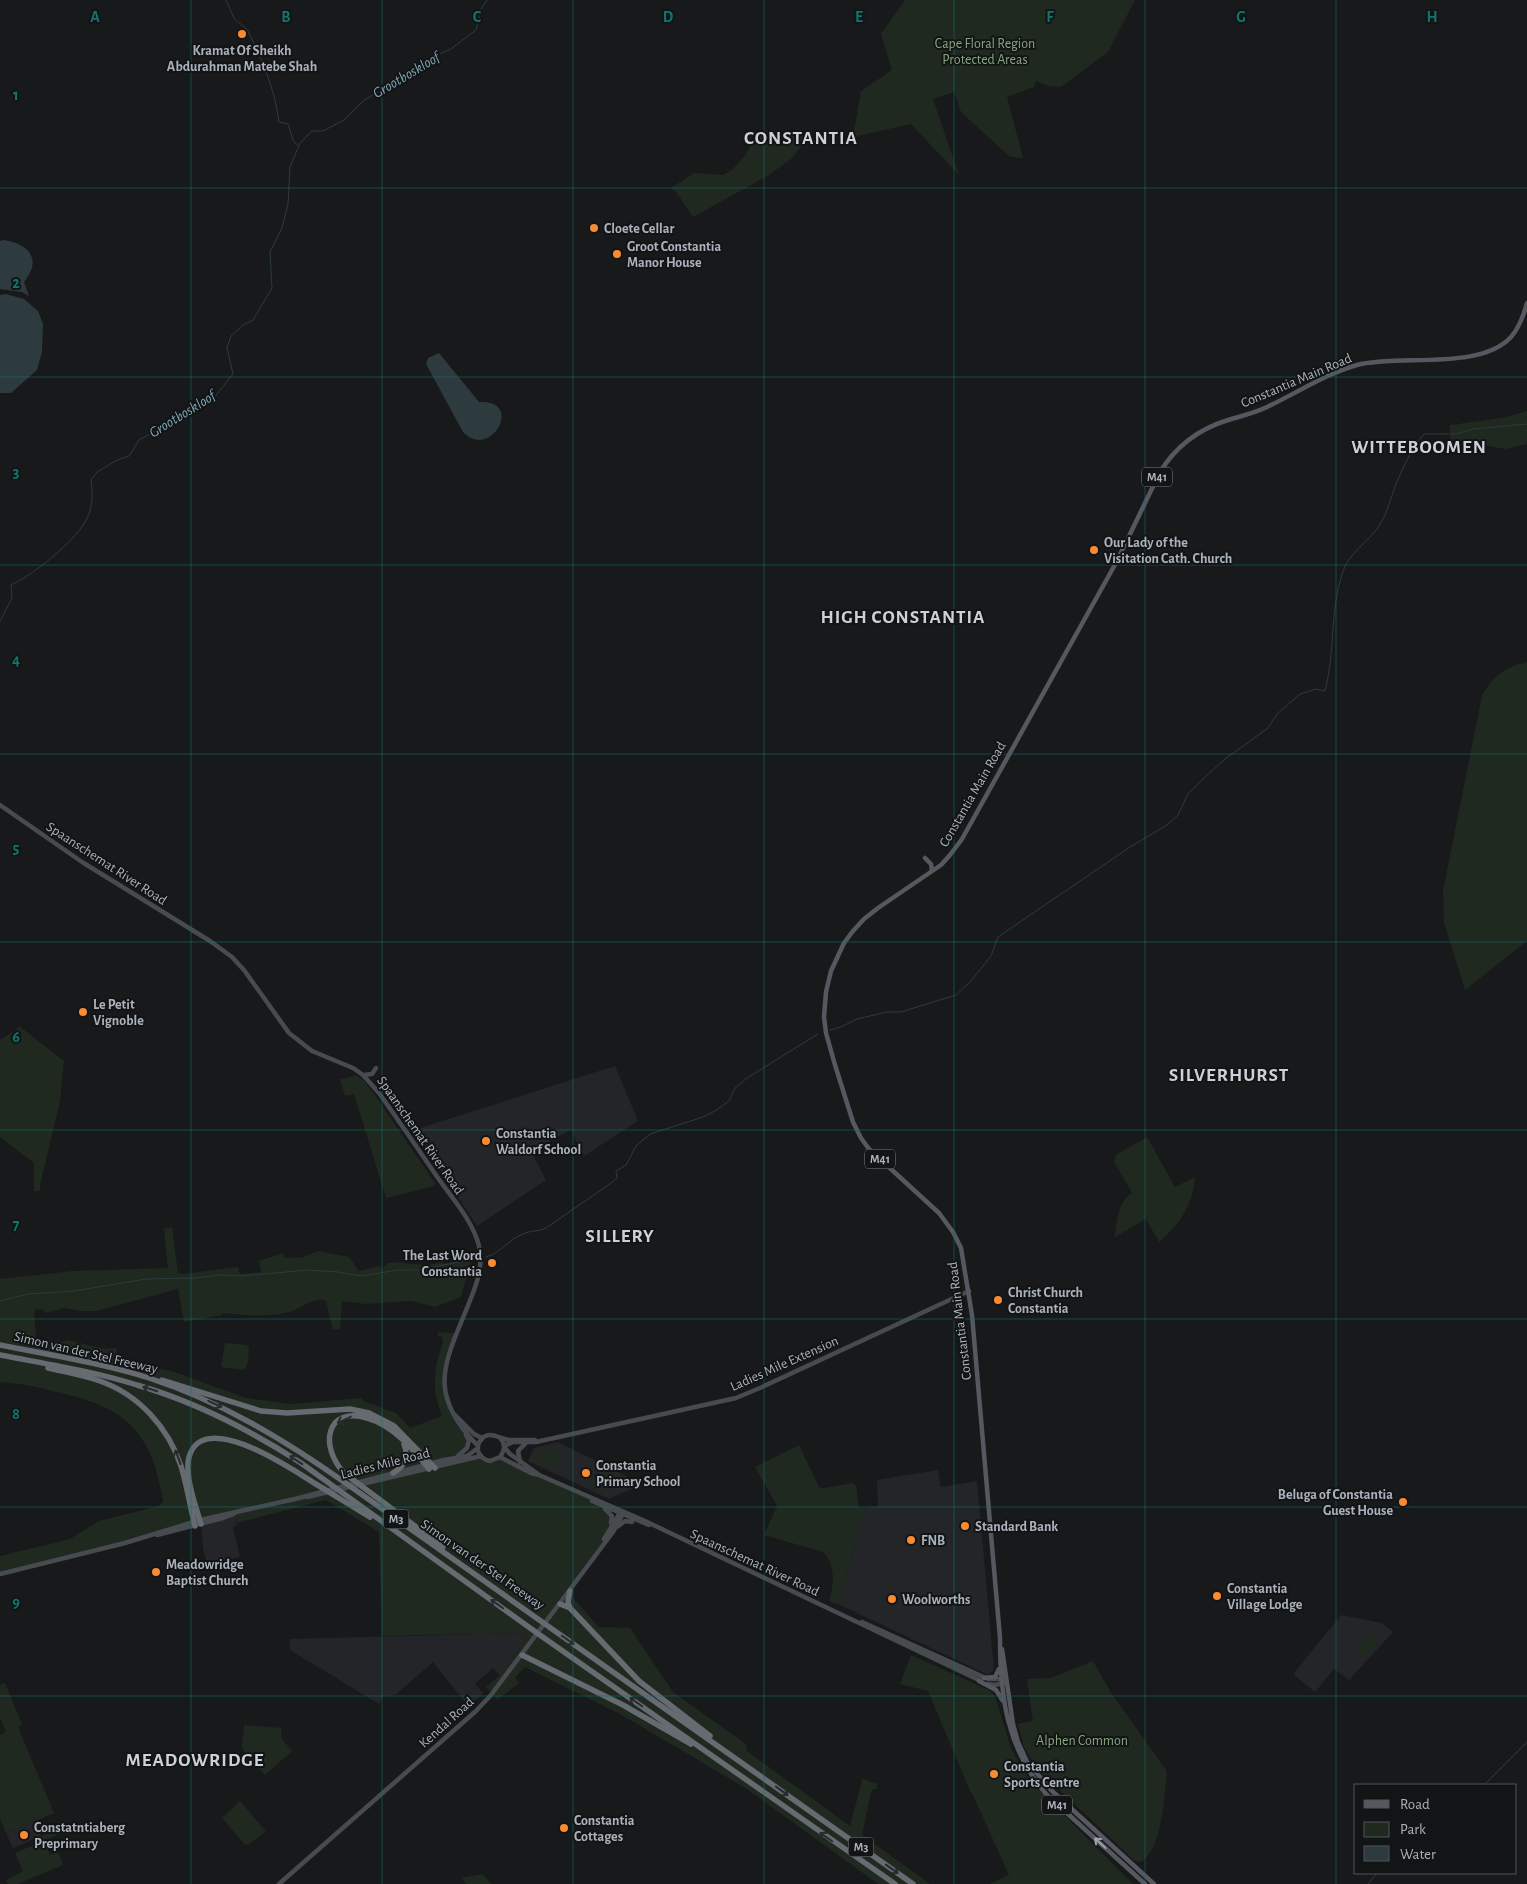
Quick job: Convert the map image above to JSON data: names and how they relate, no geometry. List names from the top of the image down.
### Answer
{
  "streets": {
    "highway": ["Simon van der Stel Freeway", "M3"],
    "main road": [
      "Constantia Main Road",
      "M41",
      "Spaanschemat River Road",
      "Ladies Mile Extension",
      "Ladies Mile Road",
      "Kendal Road"
    ]
  },
  "crossings": [
    ["Constantia Main Road", "Spaanschemat River Road"],
    ["Constantia Main Road", "Ladies Mile Extension"],
    ["Spaanschemat River Road", "Ladies Mile Extension"],
    ["Spaanschemat River Road", "Ladies Mile Road"],
    ["Spaanschemat River Road", "Kendal Road"],
    ["Ladies Mile Extension", "Ladies Mile Road"]
  ],
  "districts": [
    "CONSTANTIA",
    "WITTEBOOMEN",
    "HIGH CONSTANTIA",
    "SILVERHURST",
    "SILLERY",
    "MEADOWRIDGE"
  ],
  "water": ["Grootboskloof"],
  "parks": ["Cape Floral Region Protected Areas", "Alphen Common"],
  "places": [
    "Kramat Of Sheikh Abdurahman Matebe Shah",
    "Cloete Cellar",
    "Groot Constantia Manor House",
    "Our Lady of the Visitation Cath. Church",
    "Le Petit Vignoble",
    "Constantia Waldorf School",
    "The Last Word Constantia",
    "Christ Church Constantia",
    "Constantia Primary School",
    "Beluga of Constantia Guest House",
    "Standard Bank",
    "FNB",
    "Meadowridge Baptist Church",
    "Constantia Village Lodge",
    "Woolworths",
    "Constantia Sports Centre",
    "Constantia Cottages",
    "Constatntiaberg Preprimary"
  ],
  "legend": ["Road", "Park", "Water"],
  "grid": {
    "columns": [
      "A",
      "B",
      "C",
      "D",
      "E",
      "F",
      "G",
      "H"
    ],
    "rows": [
      "1",
      "2",
      "3",
      "4",
      "5",
      "6",
      "7",
      "8",
      "9"
    ]
  }
}
